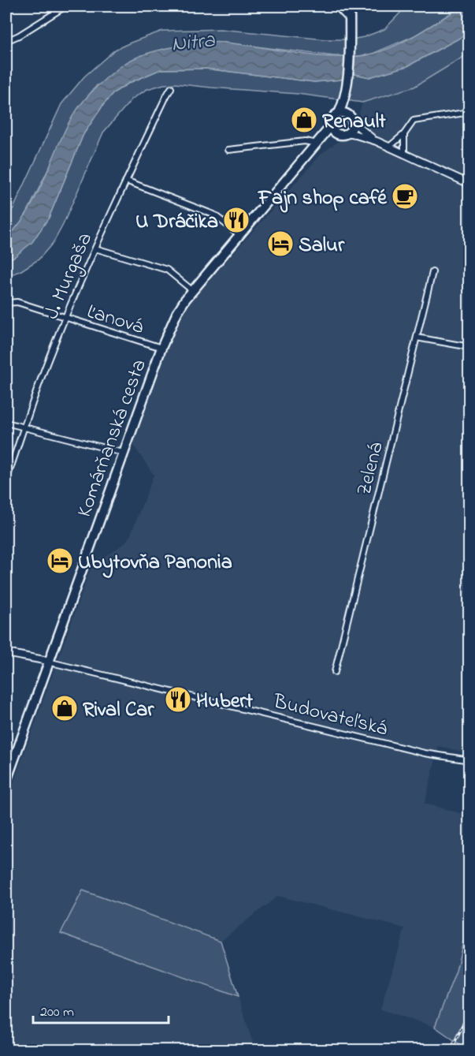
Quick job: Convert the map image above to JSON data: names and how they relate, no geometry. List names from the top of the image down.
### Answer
{
  "streets": {
    "main road": ["Komárňanská cesta"],
    "street": [
      "J. Murgaša",
      "Ľanová",
      "Zelená",
      "Budovateľská"
    ]
  },
  "crossings": [
    ["J. Murgaša", "Ľanová"],
    ["Ľanová", "Komárňanská cesta"],
    ["Komárňanská cesta", "Budovateľská"]
  ],
  "water": ["Nitra"],
  "places": {
    "shop": ["Renault", "Rival Car"],
    "cafe": ["Fajn shop café"],
    "restaurant": ["U Dráčika", "Hubert"],
    "hotel": ["Salur", "Ubytovňa Panonia"]
  },
  "scale_bar": "200 m"
}
